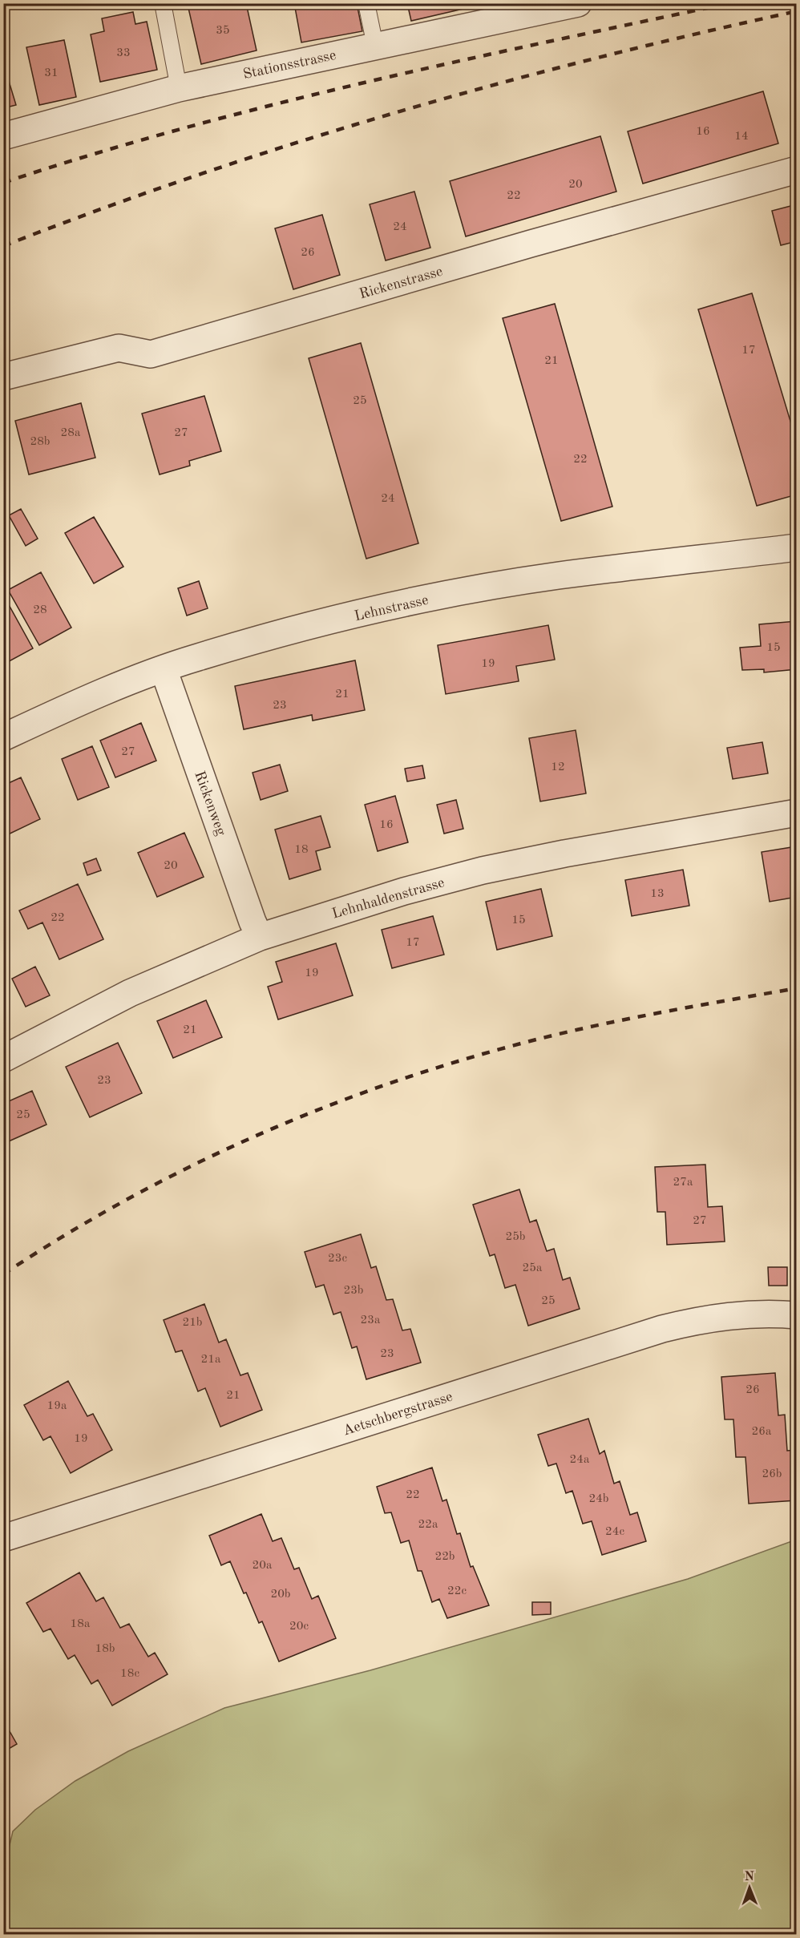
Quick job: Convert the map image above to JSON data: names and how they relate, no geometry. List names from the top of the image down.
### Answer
{
  "streets": {
    "street": [
      "Stationsstrasse",
      "Rickenstrasse",
      "Lehnstrasse",
      "Rickenweg",
      "Lehnhaldenstrasse",
      "Aetschbergstrasse"
    ]
  },
  "crossings": [
    ["Lehnstrasse", "Rickenweg"],
    ["Rickenweg", "Lehnhaldenstrasse"]
  ],
  "house_numbers": [
    "35",
    "33",
    "31",
    "16",
    "14",
    "20",
    "22",
    "24",
    "26",
    "17",
    "21",
    "25",
    "28a",
    "27",
    "28b",
    "22",
    "24",
    "28",
    "15",
    "19",
    "21",
    "23",
    "27",
    "12",
    "16",
    "18",
    "20",
    "13",
    "22",
    "15",
    "17",
    "19",
    "21",
    "23",
    "25",
    "27a",
    "27",
    "25b",
    "23c",
    "25a",
    "23b",
    "25",
    "23a",
    "21b",
    "23",
    "21a",
    "26",
    "21",
    "19a",
    "26a",
    "19",
    "24a",
    "26b",
    "22",
    "24b",
    "22a",
    "24c",
    "22b",
    "20a",
    "22c",
    "20b",
    "18a",
    "20c",
    "18b",
    "18c"
  ],
  "north": "top"
}
